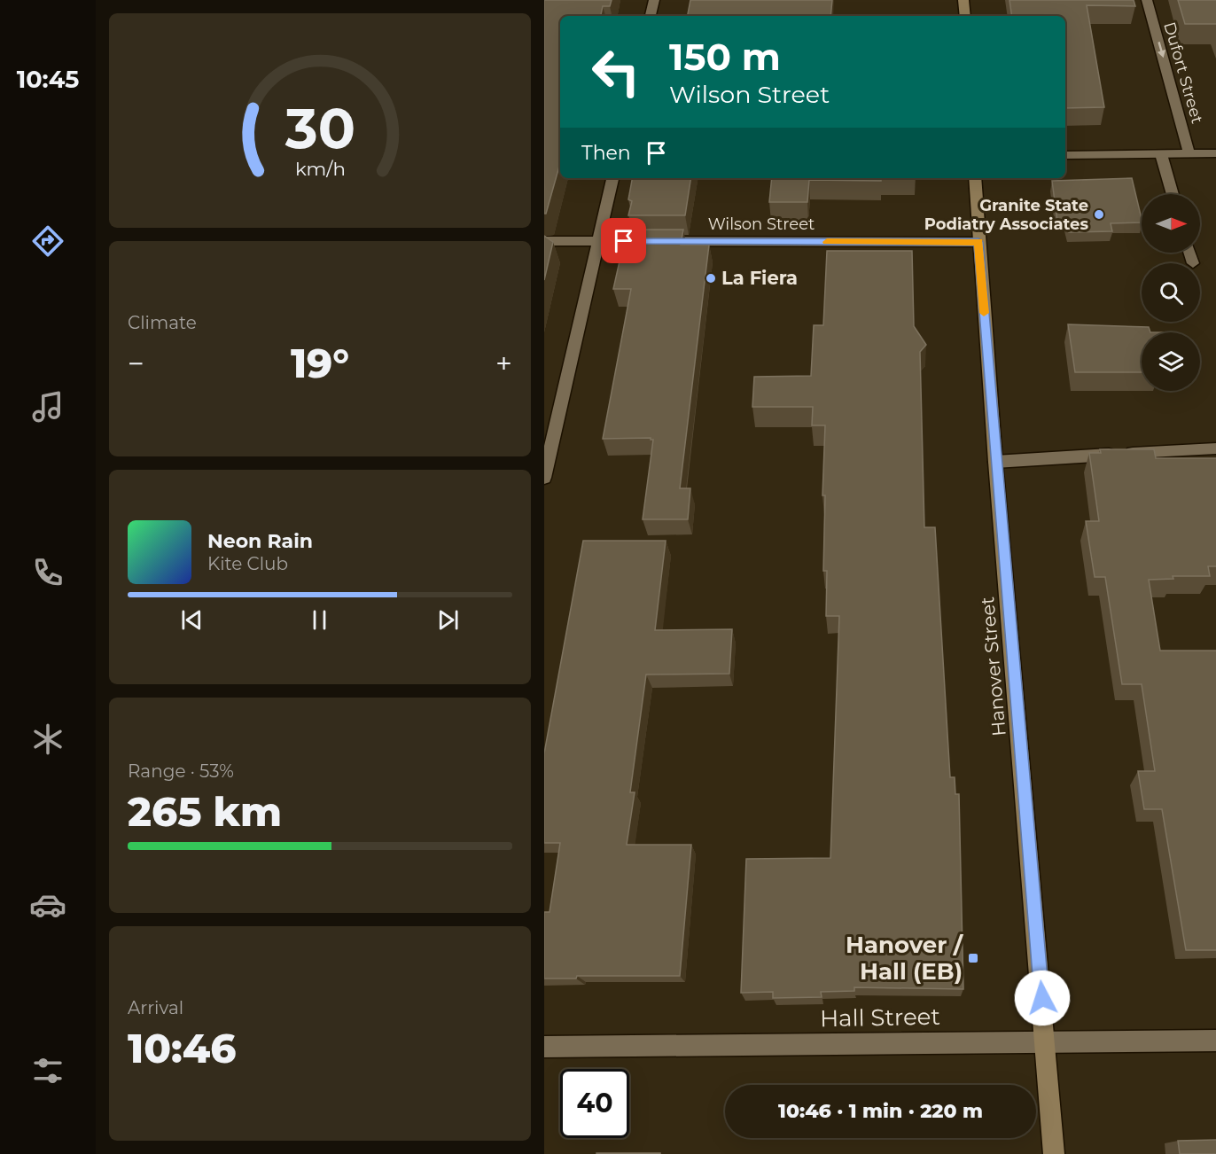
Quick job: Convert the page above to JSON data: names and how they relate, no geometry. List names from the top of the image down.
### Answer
{
  "streets": {
    "street": [
      "Dufort Street",
      "Wilson Street",
      "Hanover Street",
      "Hall Street"
    ]
  },
  "crossings": [
    ["Wilson Street", "Hanover Street"],
    ["Hanover Street", "Hall Street"]
  ],
  "one_way": ["Dufort Street"],
  "places": {
    "other": ["Granite State Podiatry Associates", "La Fiera"],
    "transit": ["Hanover / Hall (EB)"]
  },
  "north": "right",
  "page": {
    "tabs": "10:45",
    "turn": ["150 m", "Wilson Street"],
    "then": "Then",
    "tile": [
      "Climate",
      ["Range · 53%", "265 km"],
      ["Arrival", "10:46"]
    ],
    "heat": ["−", "19°", "+"],
    "song": ["Neon Rain", "Kite Club"],
    "limit": "40",
    "trip": "10:46 · 1 min · 220 m",
    "gauge": ["30", "km/h"]
  }
}
